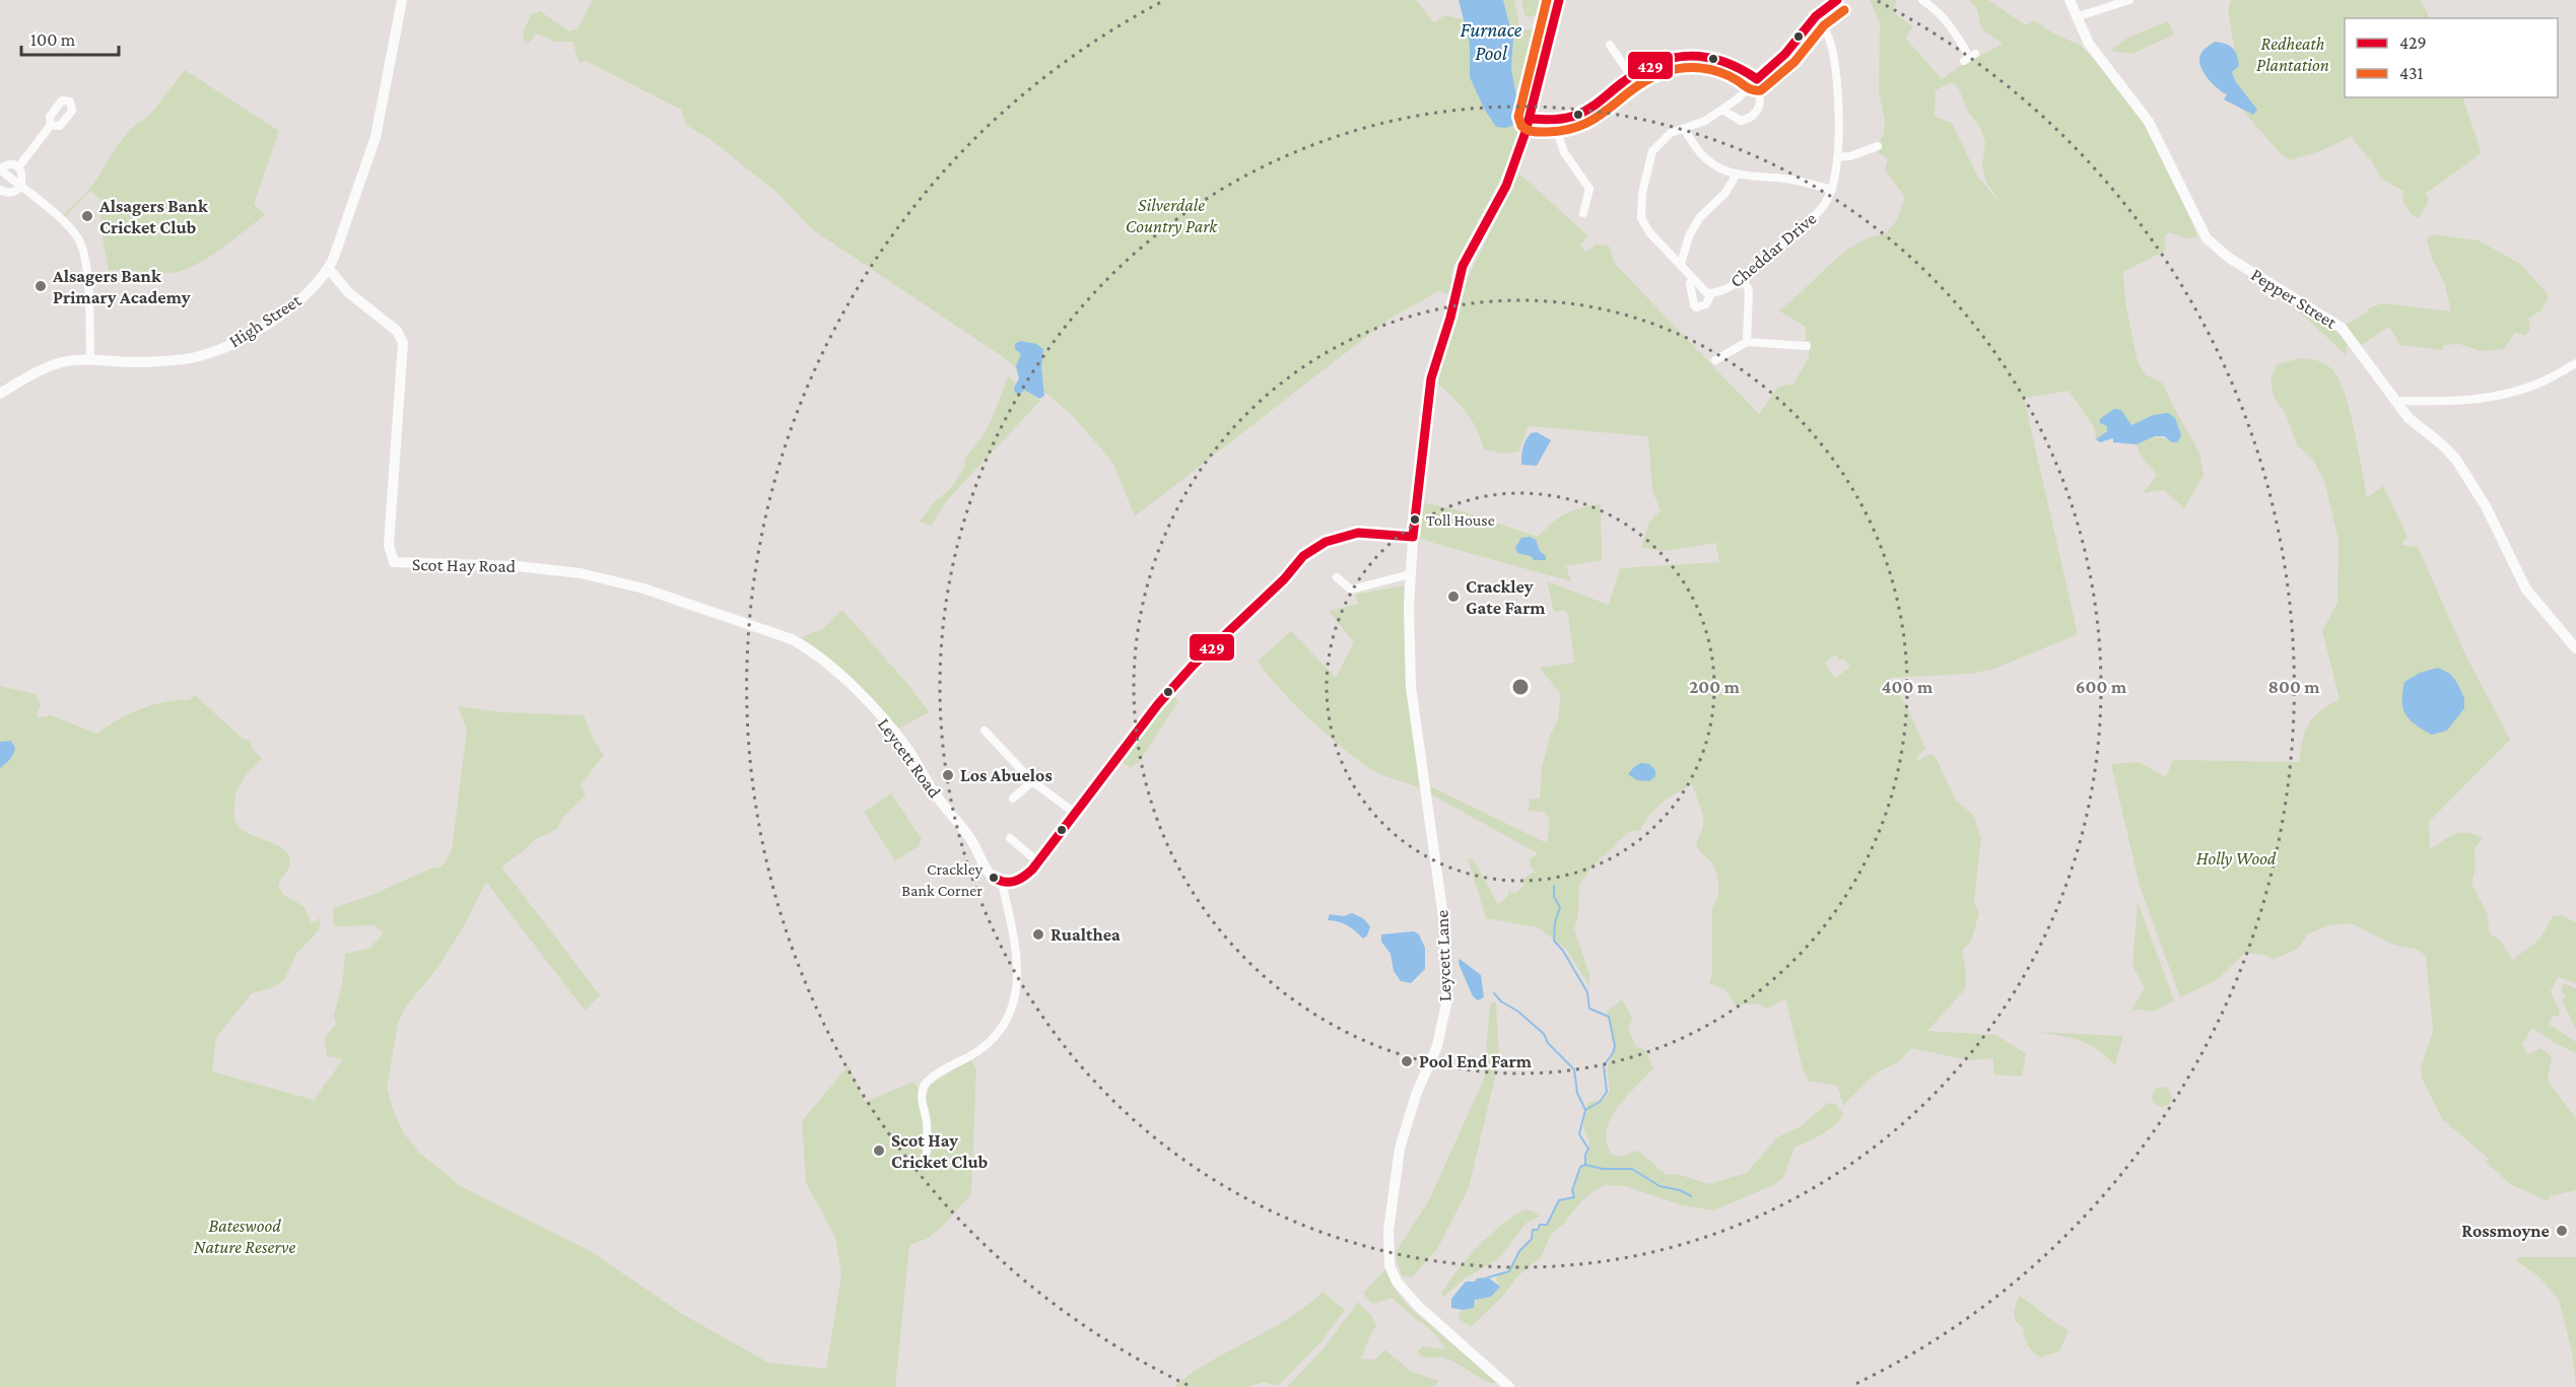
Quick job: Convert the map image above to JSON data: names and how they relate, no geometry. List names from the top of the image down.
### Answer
{
  "streets": {
    "street": [
      "Cheddar Drive",
      "Pepper Street",
      "High Street",
      "Scot Hay Road",
      "Leycett Road",
      "Leycett Lane"
    ]
  },
  "crossings": [
    ["High Street", "Scot Hay Road"],
    ["Scot Hay Road", "Leycett Road"]
  ],
  "water": ["Furnace Pool"],
  "parks": [
    "Redheath Plantation",
    "Silverdale Country Park",
    "Holly Wood",
    "Bateswood Nature Reserve"
  ],
  "places": [
    "Alsagers Bank Cricket Club",
    "Alsagers Bank Primary Academy",
    "Toll House",
    "Crackley Gate Farm",
    "Los Abuelos",
    "Crackley Bank Corner",
    "Rualthea",
    "Pool End Farm",
    "Scot Hay Cricket Club",
    "Rossmoyne"
  ],
  "lines": ["transit line 429", "transit line 431"],
  "legend": ["429", "431"],
  "scale_bar": "100 m",
  "rings": [
    "200 m",
    "400 m",
    "600 m",
    "800 m"
  ]
}
